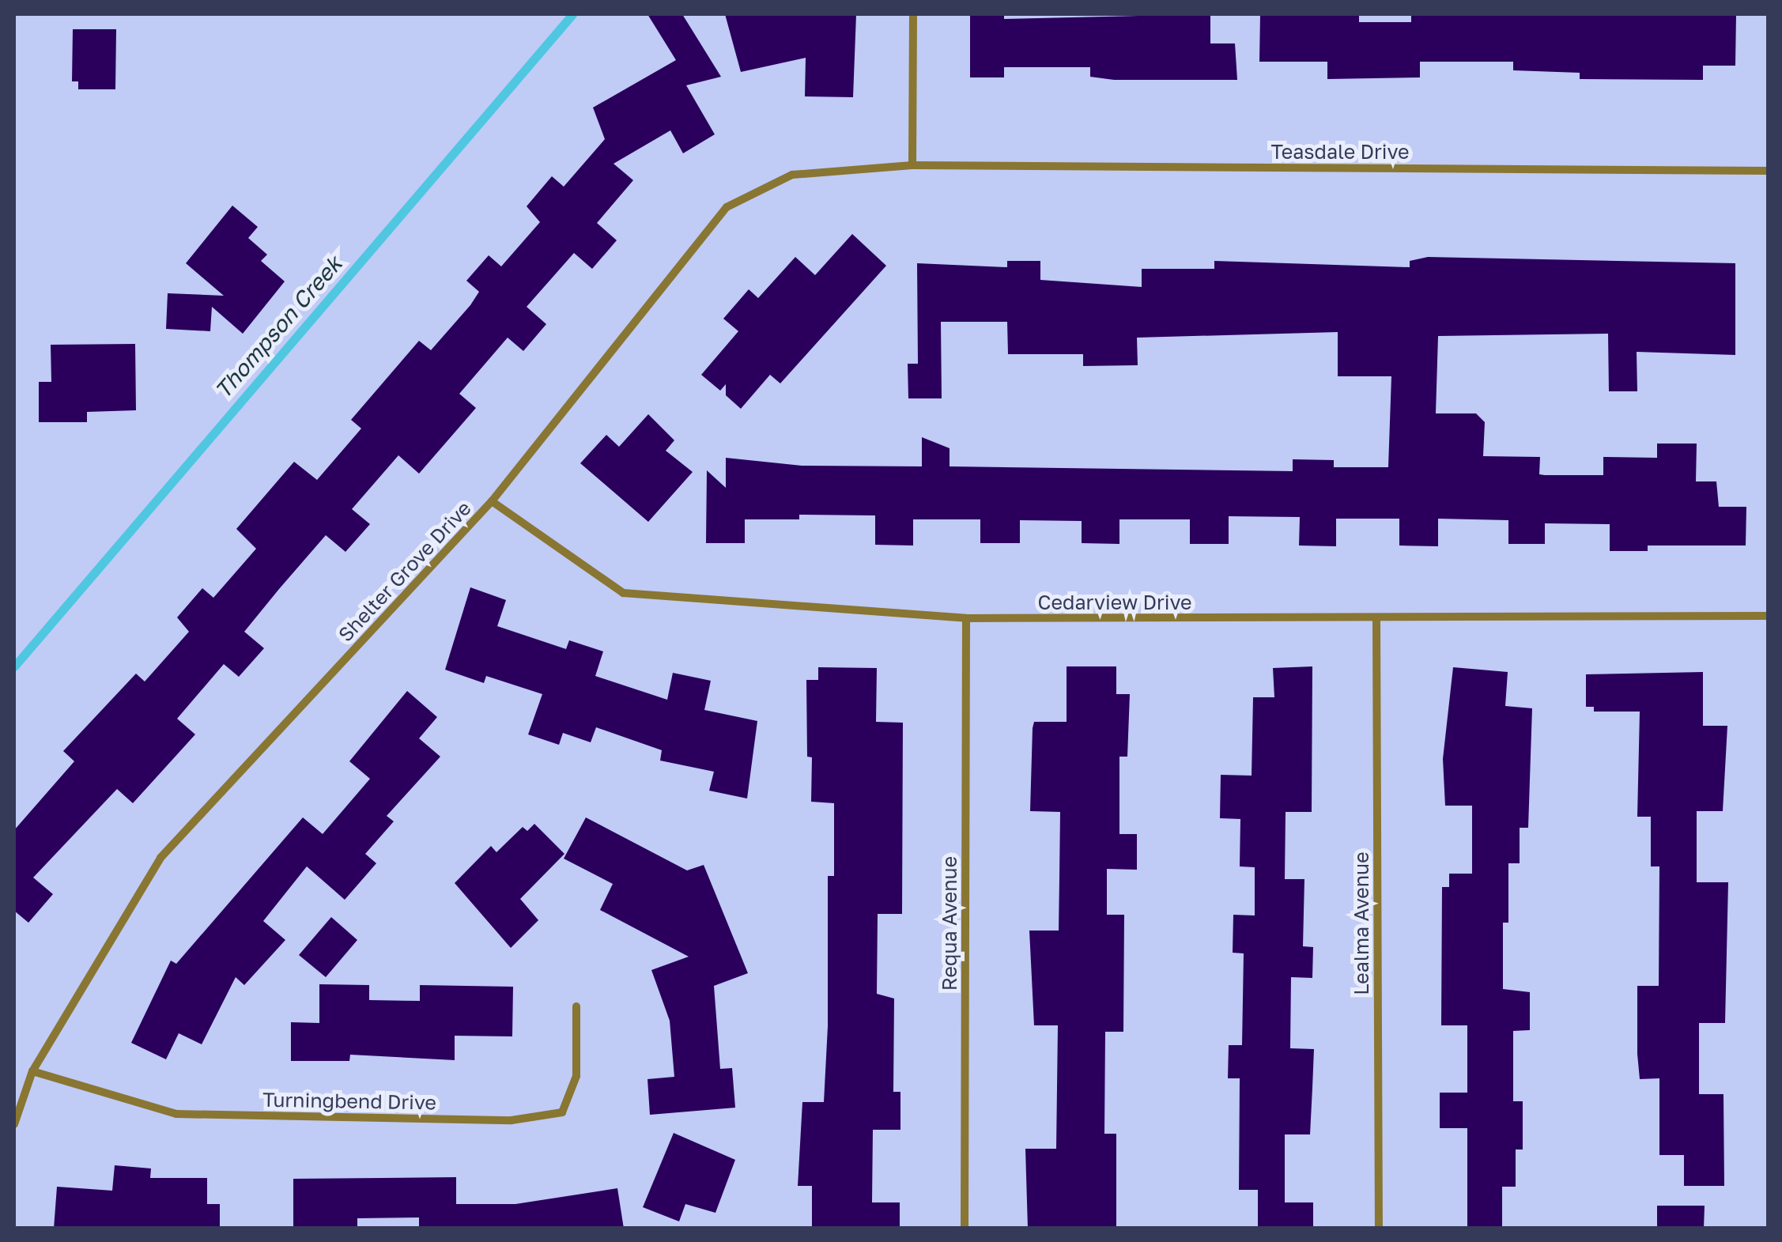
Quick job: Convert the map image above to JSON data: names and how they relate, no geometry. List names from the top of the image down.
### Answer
{
  "streets": {
    "street": [
      "Teasdale Drive",
      "Shelter Grove Drive",
      "Cedarview Drive",
      "Requa Avenue",
      "Lealma Avenue",
      "Turningbend Drive"
    ]
  },
  "crossings": [
    ["Teasdale Drive", "Shelter Grove Drive"],
    ["Shelter Grove Drive", "Cedarview Drive"],
    ["Shelter Grove Drive", "Turningbend Drive"],
    ["Cedarview Drive", "Requa Avenue"],
    ["Cedarview Drive", "Lealma Avenue"]
  ],
  "water": ["Thompson Creek"]
}
